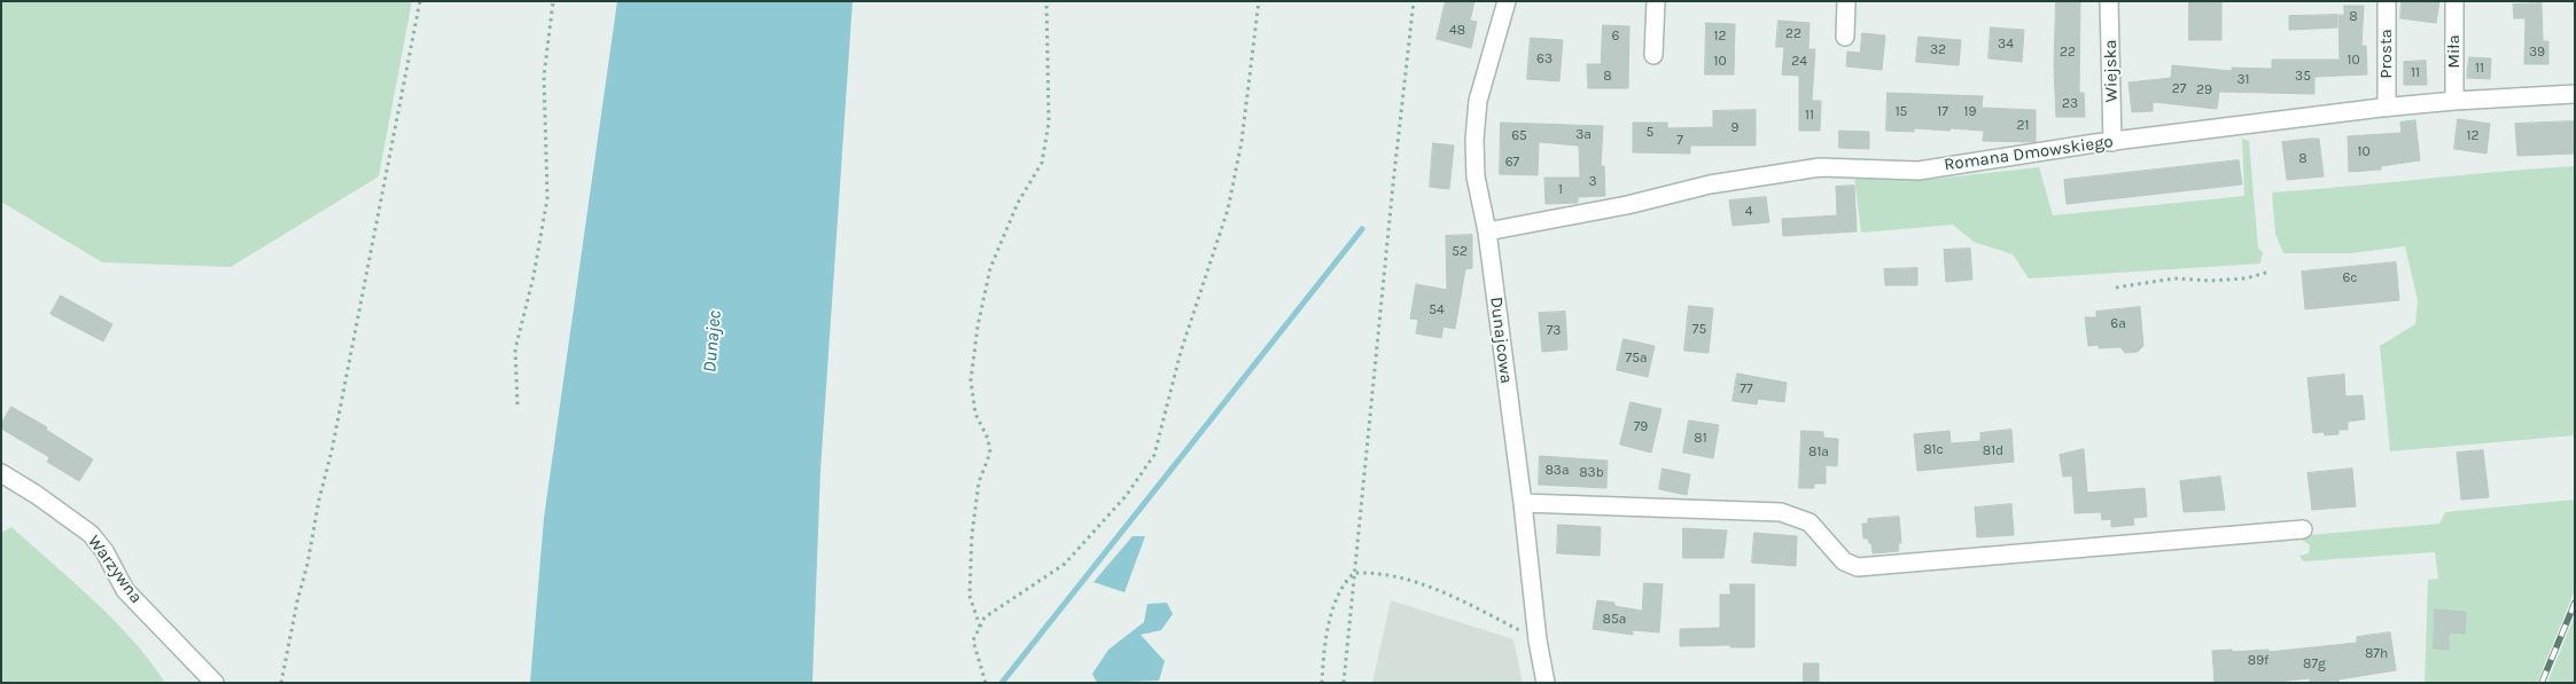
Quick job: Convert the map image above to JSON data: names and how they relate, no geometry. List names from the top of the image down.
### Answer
{
  "streets": {
    "street": [
      "Miła",
      "Prosta",
      "Wiejska",
      "Romana Dmowskiego",
      "Dunajcowa",
      "Warzywna"
    ]
  },
  "crossings": [
    ["Miła", "Romana Dmowskiego"],
    ["Prosta", "Romana Dmowskiego"],
    ["Wiejska", "Romana Dmowskiego"],
    ["Romana Dmowskiego", "Dunajcowa"]
  ],
  "water": ["Dunajec"],
  "house_numbers": [
    "8",
    "48",
    "22",
    "6",
    "12",
    "34",
    "32",
    "22",
    "39",
    "63",
    "10",
    "10",
    "24",
    "11",
    "11",
    "8",
    "35",
    "31",
    "27",
    "29",
    "23",
    "15",
    "17",
    "19",
    "11",
    "21",
    "9",
    "5",
    "3a",
    "65",
    "12",
    "7",
    "10",
    "8",
    "67",
    "3",
    "1",
    "4",
    "52",
    "6c",
    "54",
    "6a",
    "75",
    "73",
    "75a",
    "77",
    "79",
    "81",
    "81c",
    "81d",
    "81a",
    "83a",
    "83b",
    "85a",
    "87h",
    "89f",
    "87g"
  ]
}
